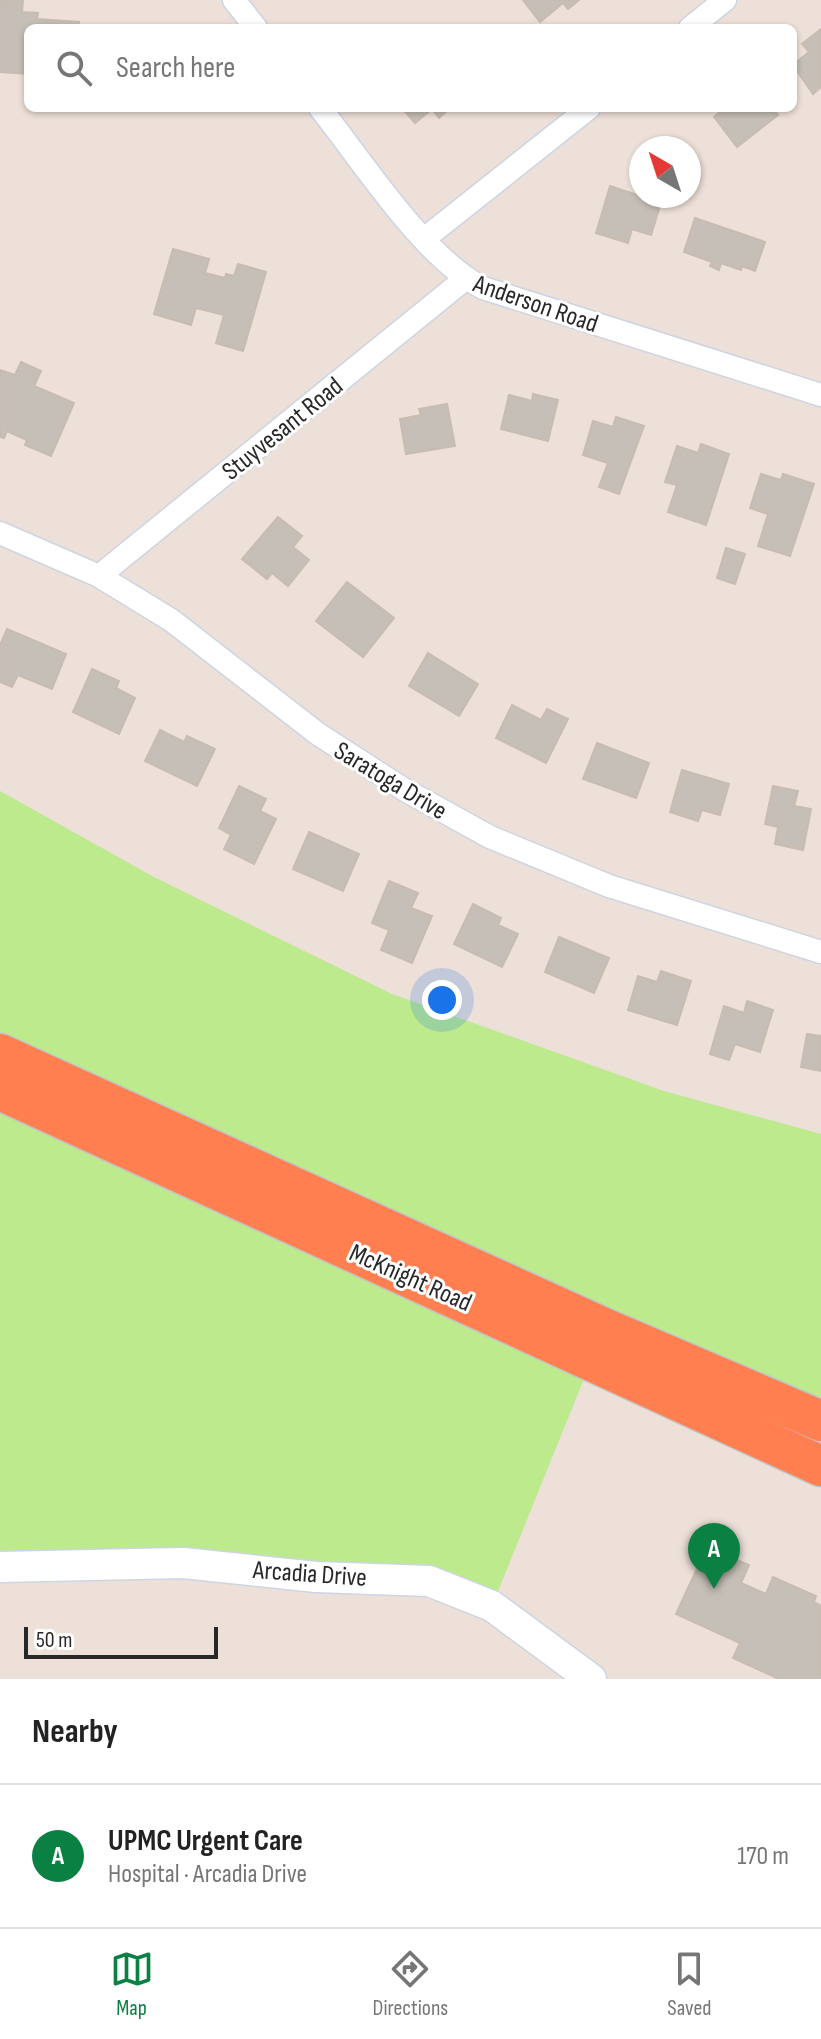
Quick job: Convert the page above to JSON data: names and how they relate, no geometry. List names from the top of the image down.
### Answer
{
  "streets": {
    "highway": ["McKnight Road"],
    "street": [
      "Anderson Road",
      "Stuyvesant Road",
      "Saratoga Drive",
      "Arcadia Drive"
    ]
  },
  "crossings": [
    ["Anderson Road", "Stuyvesant Road"],
    ["Stuyvesant Road", "Saratoga Drive"]
  ],
  "scale_bar": "50 m",
  "north": "top left",
  "page": {
    "search": "Search here",
    "pins": "A",
    "scale": "50 m",
    "heading": "Nearby",
    "list": [
      {
        "mark": "A",
        "name": "UPMC Urgent Care",
        "note": "Hospital · Arcadia Drive",
        "value": "170 m"
      }
    ],
    "nav": ["Map", "Directions", "Saved"]
  }
}
